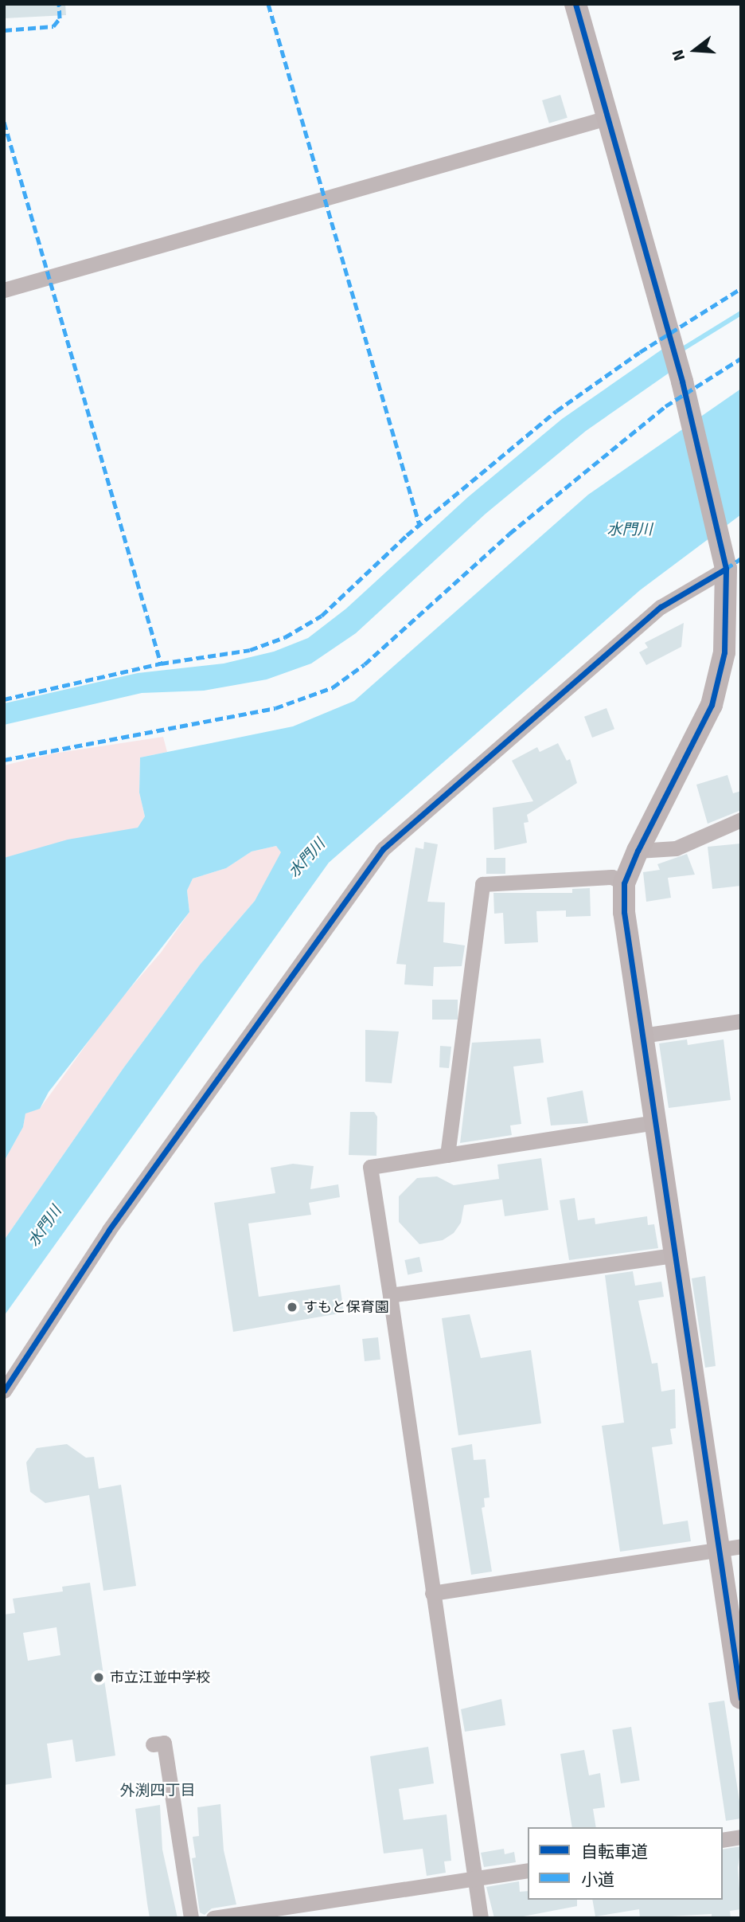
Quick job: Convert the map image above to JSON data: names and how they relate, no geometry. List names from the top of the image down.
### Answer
{
  "districts": ["外渕四丁目"],
  "water": ["水門川"],
  "places": ["すもと保育園", "市立江並中学校"],
  "legend": ["自転車道", "小道"],
  "north": "left"
}
